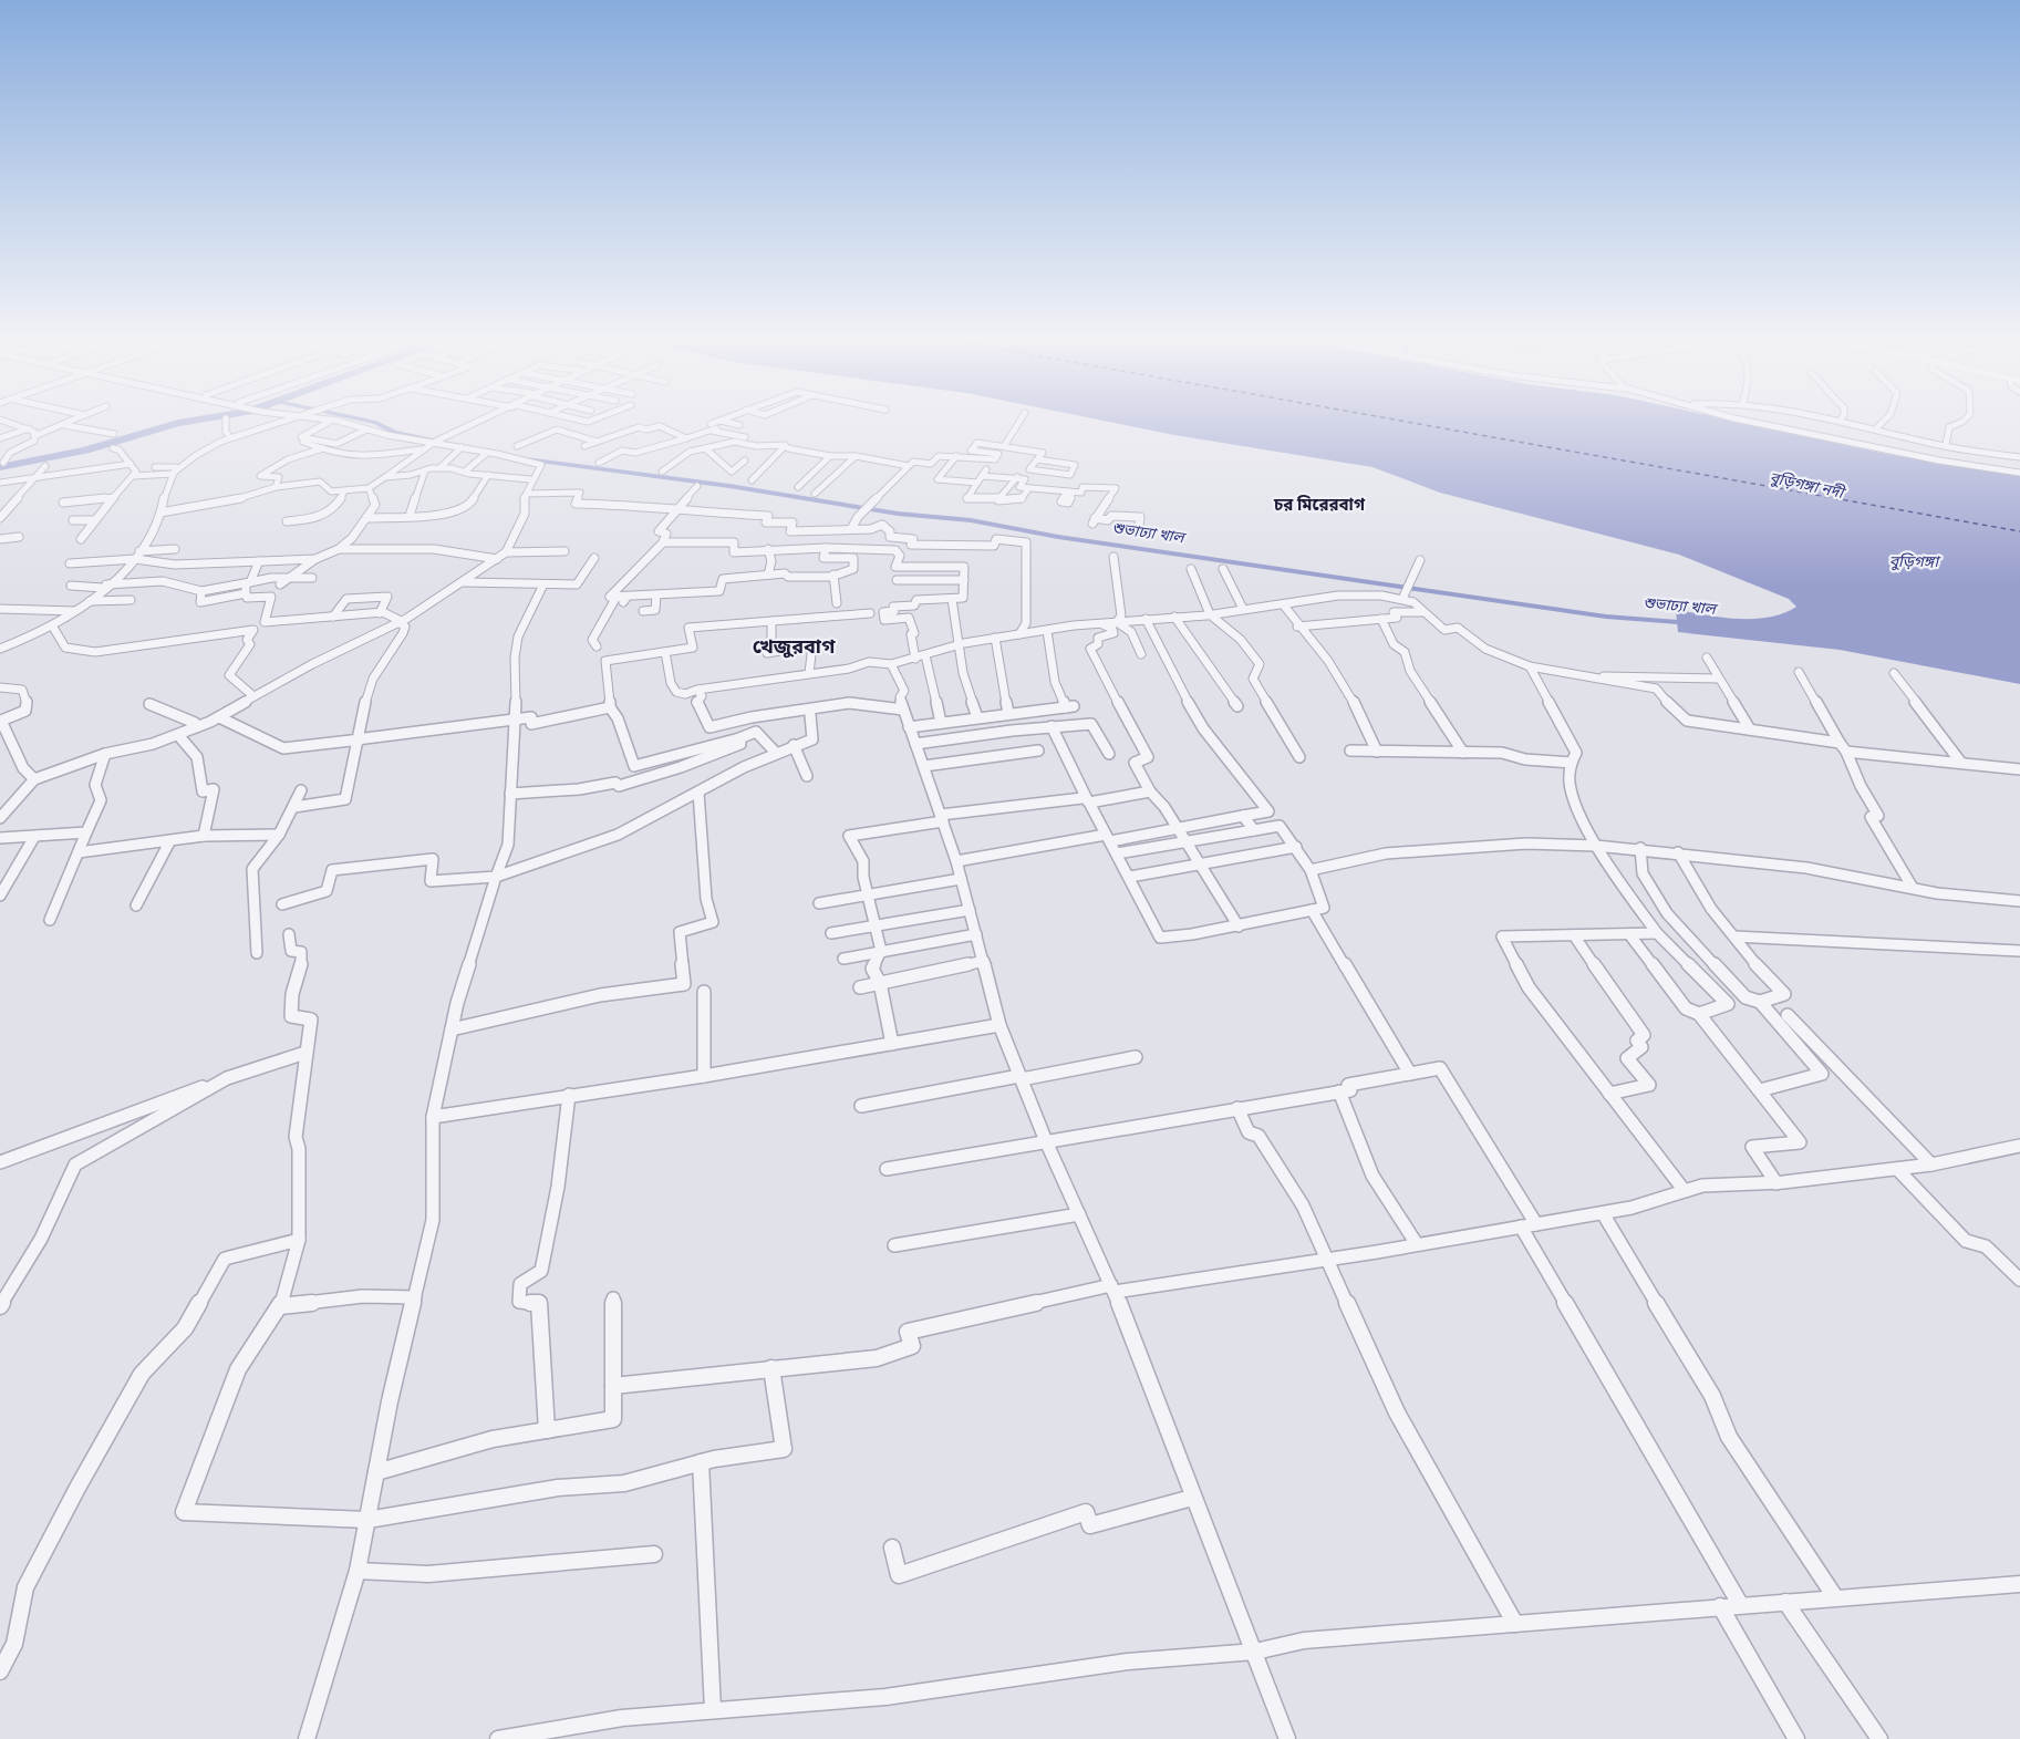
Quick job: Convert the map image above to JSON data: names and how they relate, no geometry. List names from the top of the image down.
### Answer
{
  "districts": ["চর মিরেরবাগ", "খেজুরবাগ"],
  "water": ["বুড়িগঙ্গা নদী", "শুভাঢ্যা খাল", "বুড়িগঙ্গা"]
}
